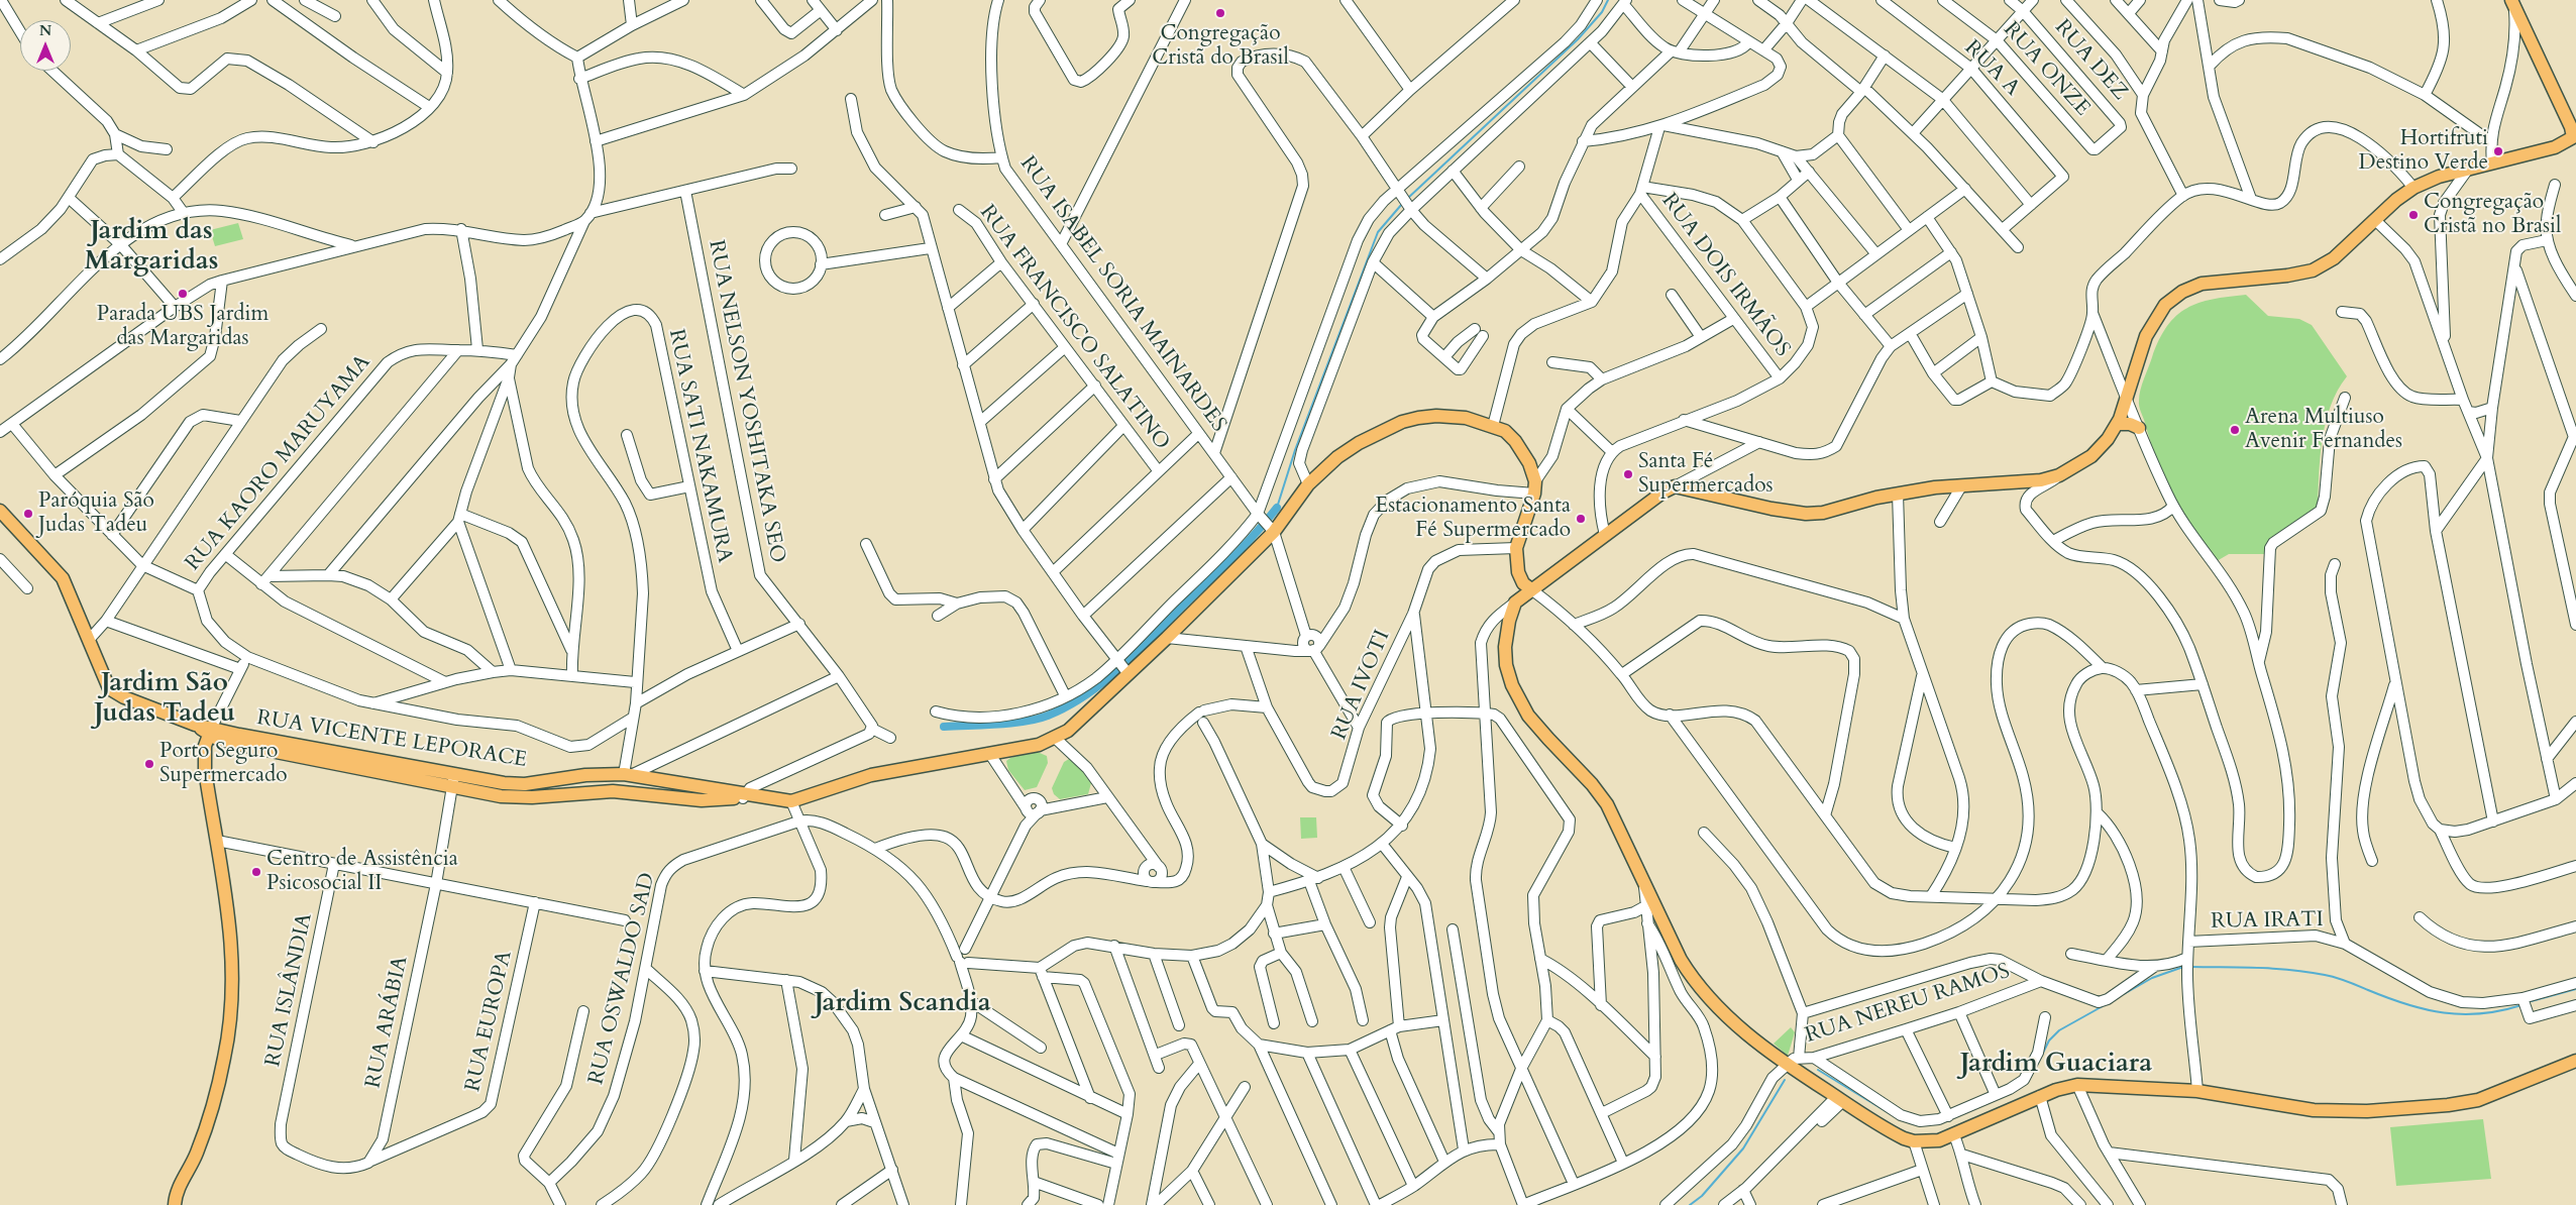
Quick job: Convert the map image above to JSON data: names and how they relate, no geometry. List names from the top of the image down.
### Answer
{
  "streets": {
    "main road": ["RUA VICENTE LEPORACE"],
    "street": [
      "RUA DEZ",
      "RUA A",
      "RUA ONZE",
      "RUA DOIS IRMÃOS",
      "RUA ISABEL SORIA MAINARDES",
      "RUA FRANCISCO SALATINO",
      "RUA NELSON YOSHITAKA SEO",
      "RUA SATI NAKAMURA",
      "RUA KAORO MARUYAMA",
      "RUA IVOTI",
      "RUA IRATI",
      "RUA OSWALDO SAD",
      "RUA ISLÂNDIA",
      "RUA NEREU RAMOS",
      "RUA EUROPA",
      "RUA ARÁBIA"
    ]
  },
  "crossings": [
    ["RUA DEZ", "RUA ONZE"],
    ["RUA SATI NAKAMURA", "RUA KAORO MARUYAMA"],
    ["RUA SATI NAKAMURA", "RUA VICENTE LEPORACE"],
    ["RUA VICENTE LEPORACE", "RUA ARÁBIA"],
    ["RUA ISLÂNDIA", "RUA EUROPA"],
    ["RUA ISLÂNDIA", "RUA ARÁBIA"],
    ["RUA EUROPA", "RUA ARÁBIA"]
  ],
  "districts": [
    "Jardim das Margaridas",
    "Jardim São Judas Tadeu",
    "Jardim Scandia",
    "Jardim Guaciara"
  ],
  "places": [
    "Congregação Cristã do Brasil",
    "Hortifruti Destino Verde",
    "Congregação Cristã no Brasil",
    "Parada UBS Jardim das Margaridas",
    "Arena Multiuso Avenir Fernandes",
    "Santa Fé Supermercados",
    "Paróquia São Judas Tadeu",
    "Estacionamento Santa Fé Supermercado",
    "Porto Seguro Supermercado",
    "Centro de Assistência Psicosocial II"
  ],
  "north": "top"
}
